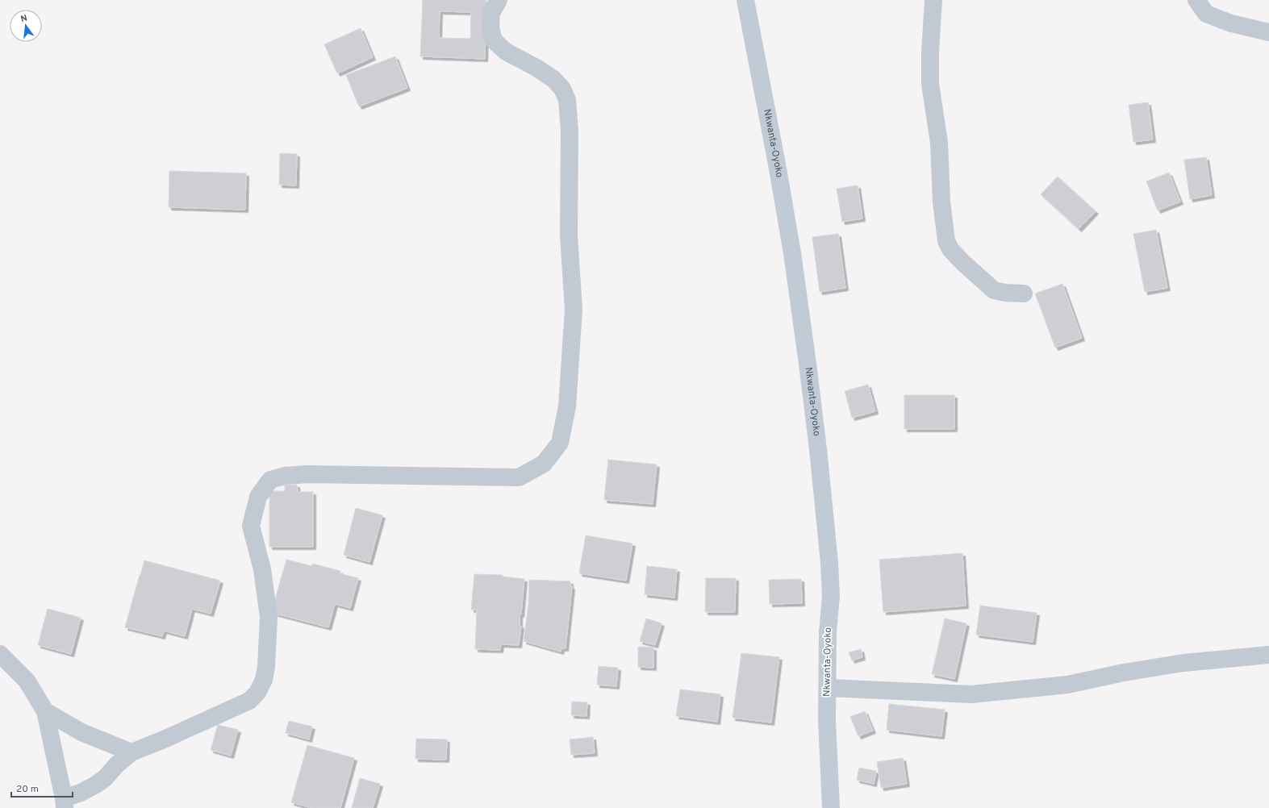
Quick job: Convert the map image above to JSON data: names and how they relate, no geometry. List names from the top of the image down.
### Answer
{
  "streets": {
    "street": ["Nkwanta-Oyoko"]
  },
  "scale_bar": "20 m",
  "north": "top"
}
